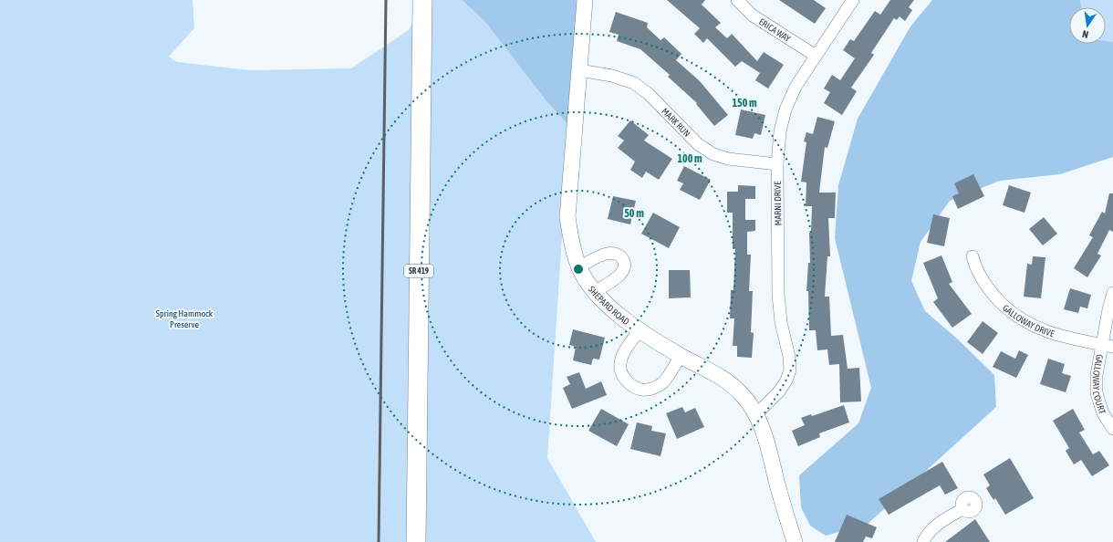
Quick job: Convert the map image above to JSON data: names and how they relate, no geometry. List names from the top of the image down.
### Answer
{
  "streets": {
    "main road": ["SR 419"],
    "street": [
      "ERICA WAY",
      "MARK RUN",
      "MARNI DRIVE",
      "SHEPARD ROAD",
      "GALLOWAY DRIVE",
      "GALLOWAY COURT"
    ]
  },
  "crossings": [
    ["ERICA WAY", "MARNI DRIVE"],
    ["MARK RUN", "MARNI DRIVE"],
    ["MARK RUN", "SHEPARD ROAD"],
    ["MARNI DRIVE", "SHEPARD ROAD"],
    ["GALLOWAY DRIVE", "GALLOWAY COURT"]
  ],
  "parks": ["Spring Hammock Preserve"],
  "north": "bottom",
  "rings": ["150 m", "100 m", "50 m"]
}
